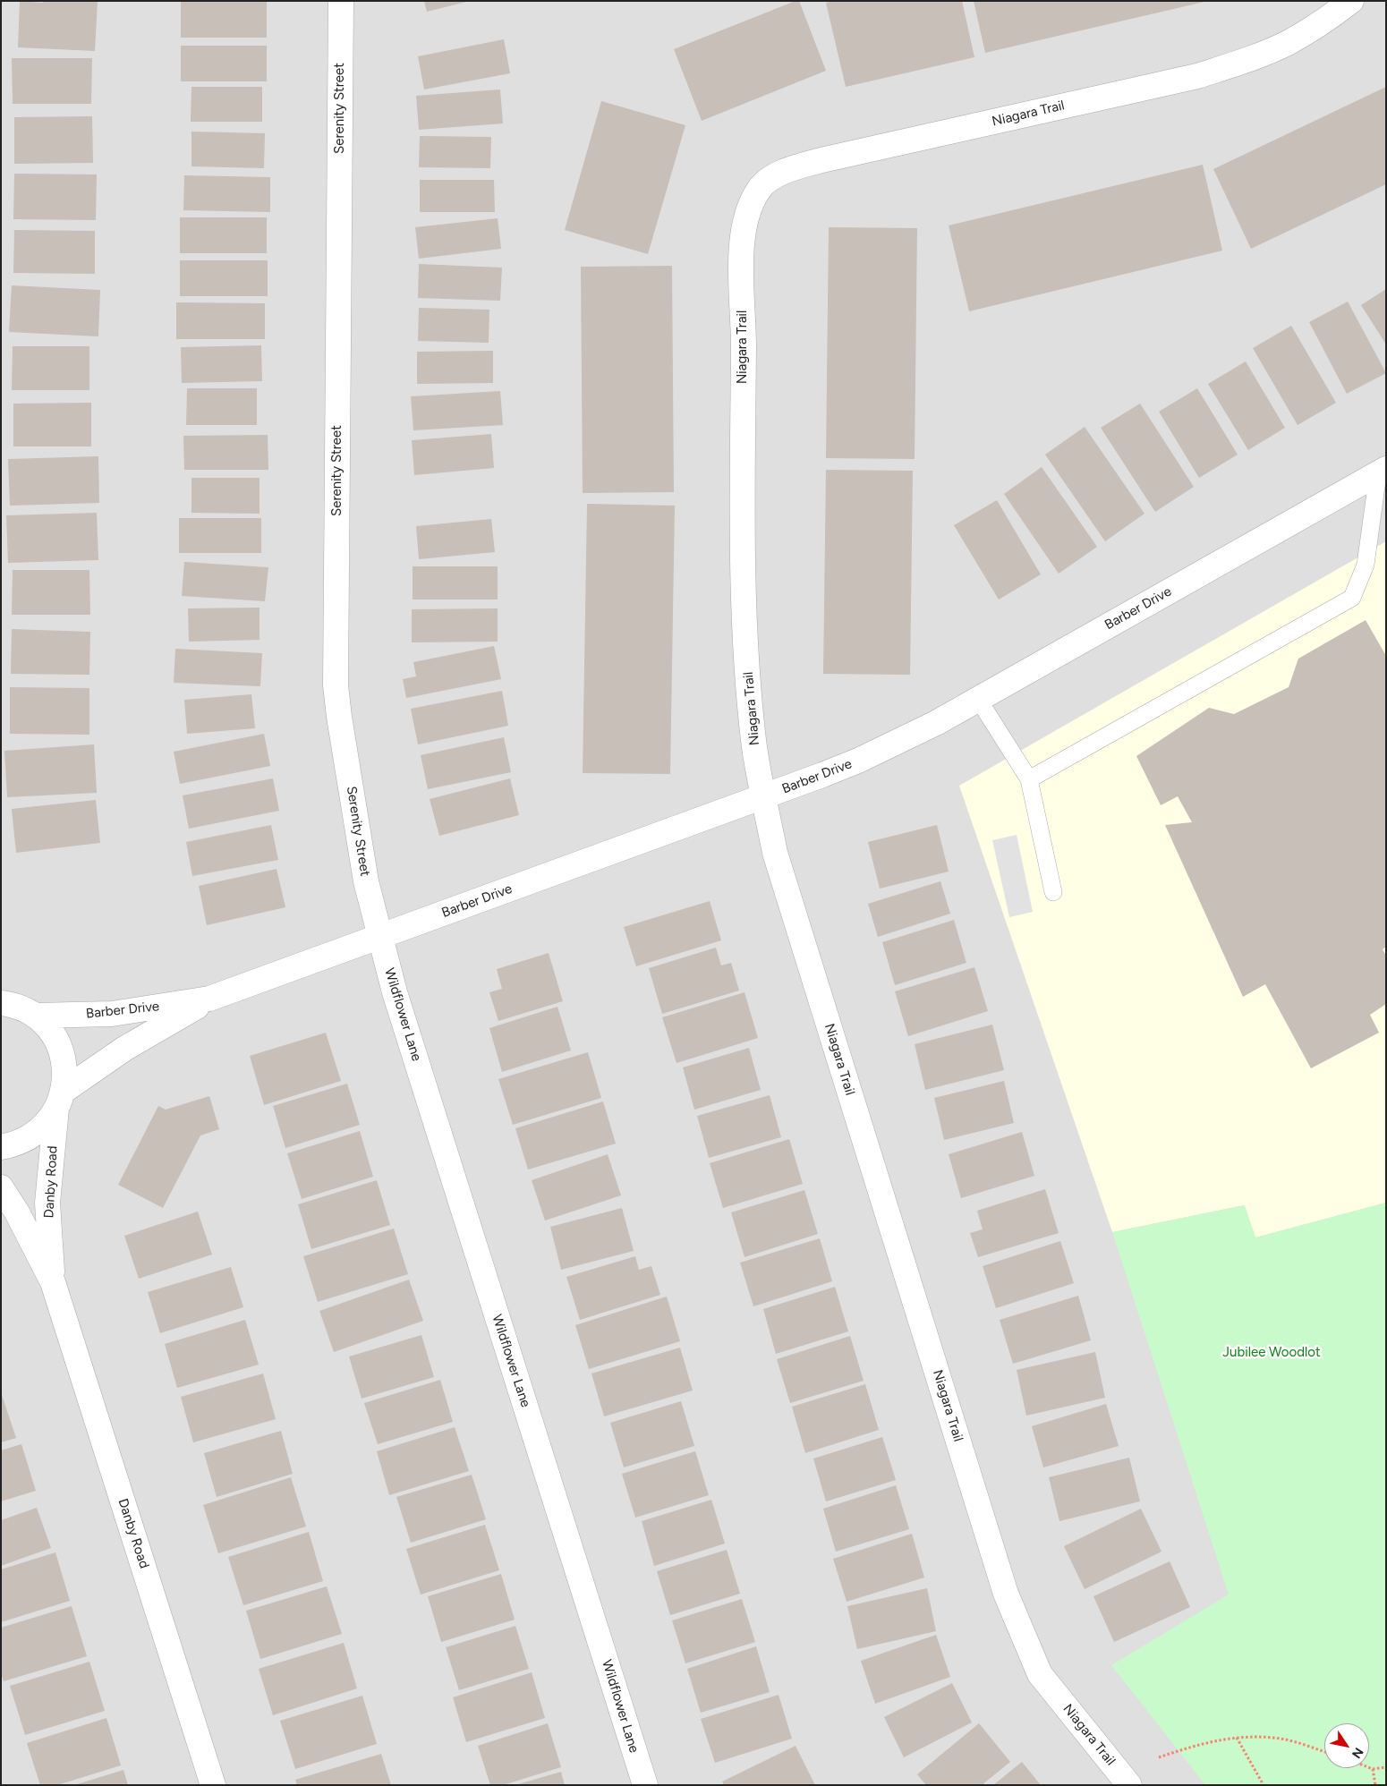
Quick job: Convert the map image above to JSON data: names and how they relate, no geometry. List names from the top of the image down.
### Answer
{
  "streets": {
    "street": [
      "Serenity Street",
      "Niagara Trail",
      "Barber Drive",
      "Wildflower Lane",
      "Danby Road"
    ]
  },
  "crossings": [
    ["Serenity Street", "Barber Drive"],
    ["Serenity Street", "Wildflower Lane"],
    ["Niagara Trail", "Barber Drive"],
    ["Barber Drive", "Wildflower Lane"],
    ["Barber Drive", "Danby Road"]
  ],
  "parks": ["Jubilee Woodlot"],
  "north": "bottom right"
}
